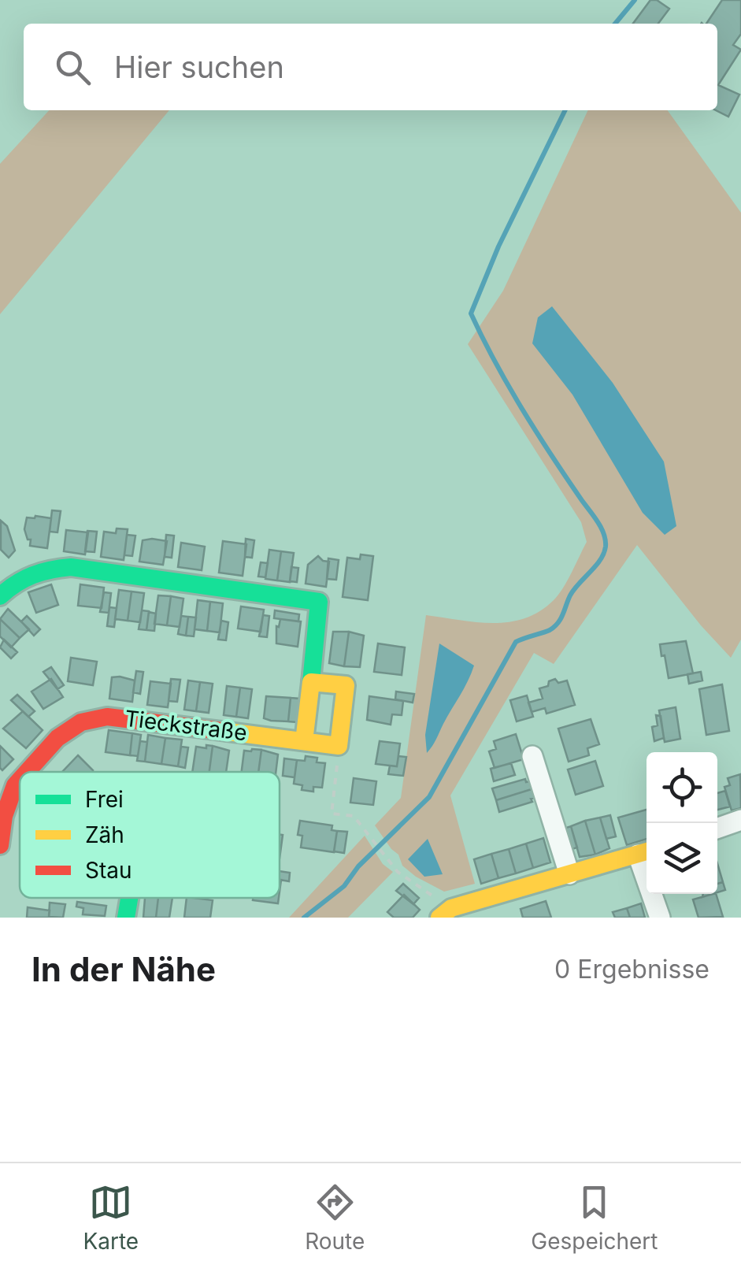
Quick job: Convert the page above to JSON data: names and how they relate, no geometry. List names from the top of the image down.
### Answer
{
  "streets": {
    "street": ["Tieckstraße"]
  },
  "legend": ["Frei", "Zäh", "Stau"],
  "page": {
    "search": "Hier suchen",
    "heading": ["In der Nähe", "0 Ergebnisse"],
    "nav": ["Karte", "Route", "Gespeichert"]
  }
}
